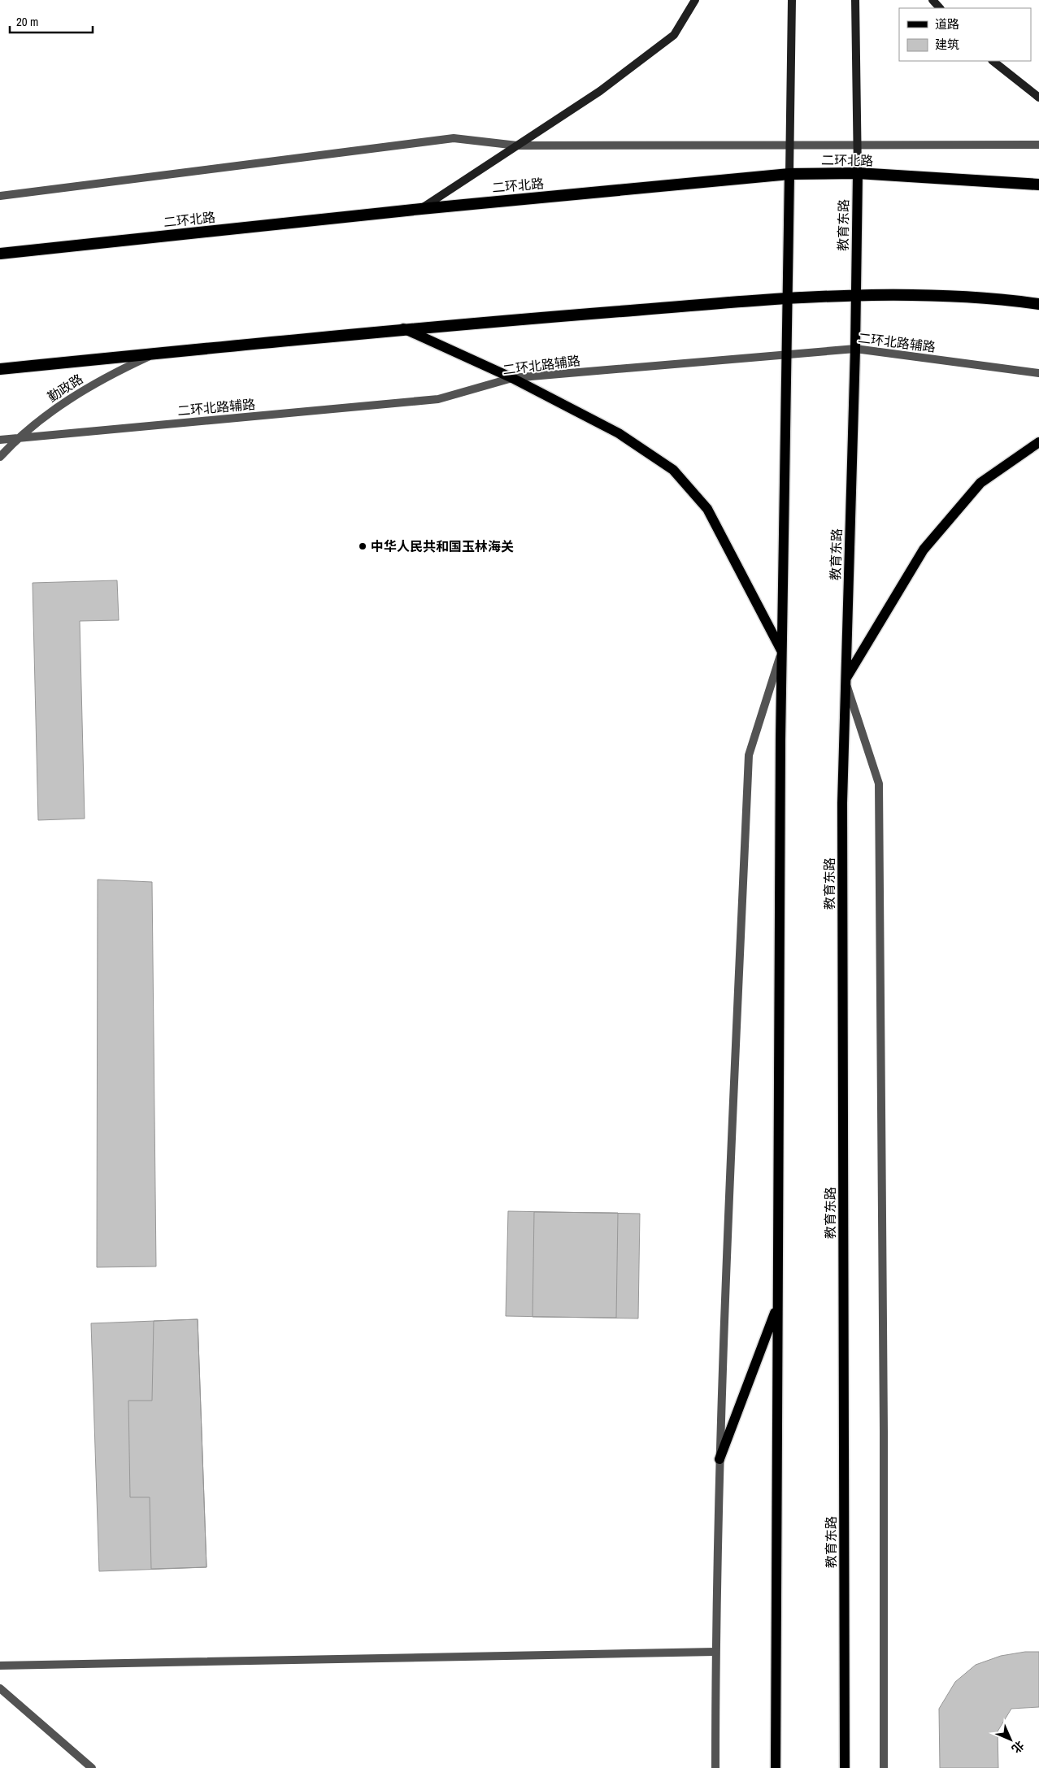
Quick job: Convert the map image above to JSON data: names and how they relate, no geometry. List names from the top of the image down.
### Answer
{
  "streets": {
    "highway": ["二环北路"],
    "main road": ["教育东路"],
    "street": ["二环北路辅路", "勤政路"]
  },
  "crossings": [
    ["二环北路", "教育东路"],
    ["教育东路", "二环北路辅路"],
    ["二环北路辅路", "勤政路"]
  ],
  "places": ["中华人民共和国玉林海关"],
  "legend": ["道路", "建筑"],
  "scale_bar": "20 m",
  "north": "bottom right"
}
